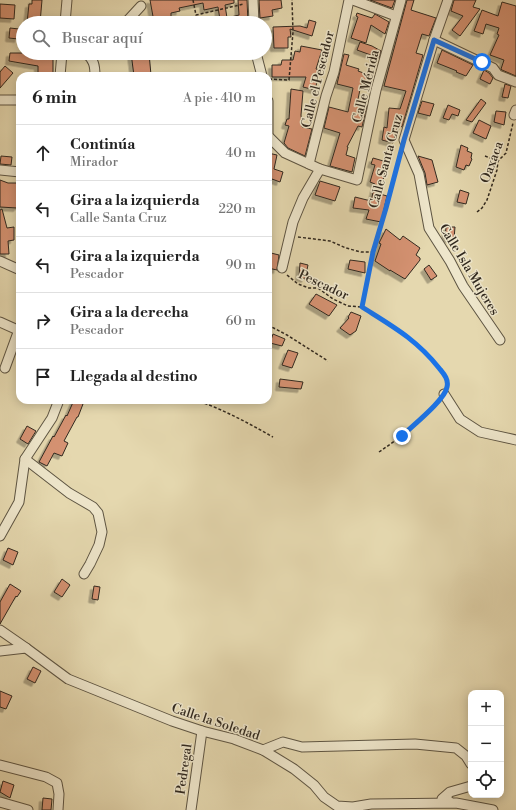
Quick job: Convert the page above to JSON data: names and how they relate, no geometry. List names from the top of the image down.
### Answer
{
  "streets": {
    "street": [
      "Calle el Pescador",
      "Calle Mérida",
      "Calle Santa Cruz",
      "Calle Isla Mujeres",
      "Calle la Soledad",
      "Pedregal"
    ],
    "path": ["Oaxaca", "Pescador"]
  },
  "crossings": [
    ["Calle Santa Cruz", "Calle Isla Mujeres"],
    ["Calle Santa Cruz", "Pescador"],
    ["Calle la Soledad", "Pedregal"]
  ],
  "page": {
    "search": "Buscar aquí",
    "heading": ["6 min", "A pie · 410 m"],
    "list": [
      ["Continúa", "Mirador", "40 m"],
      ["Gira a la izquierda", "Calle Santa Cruz", "220 m"],
      ["Gira a la izquierda", "Pescador", "90 m"],
      ["Gira a la derecha", "Pescador", "60 m"],
      "Llegada al destino"
    ],
    "map_buttons": ["+", "−"]
  }
}
